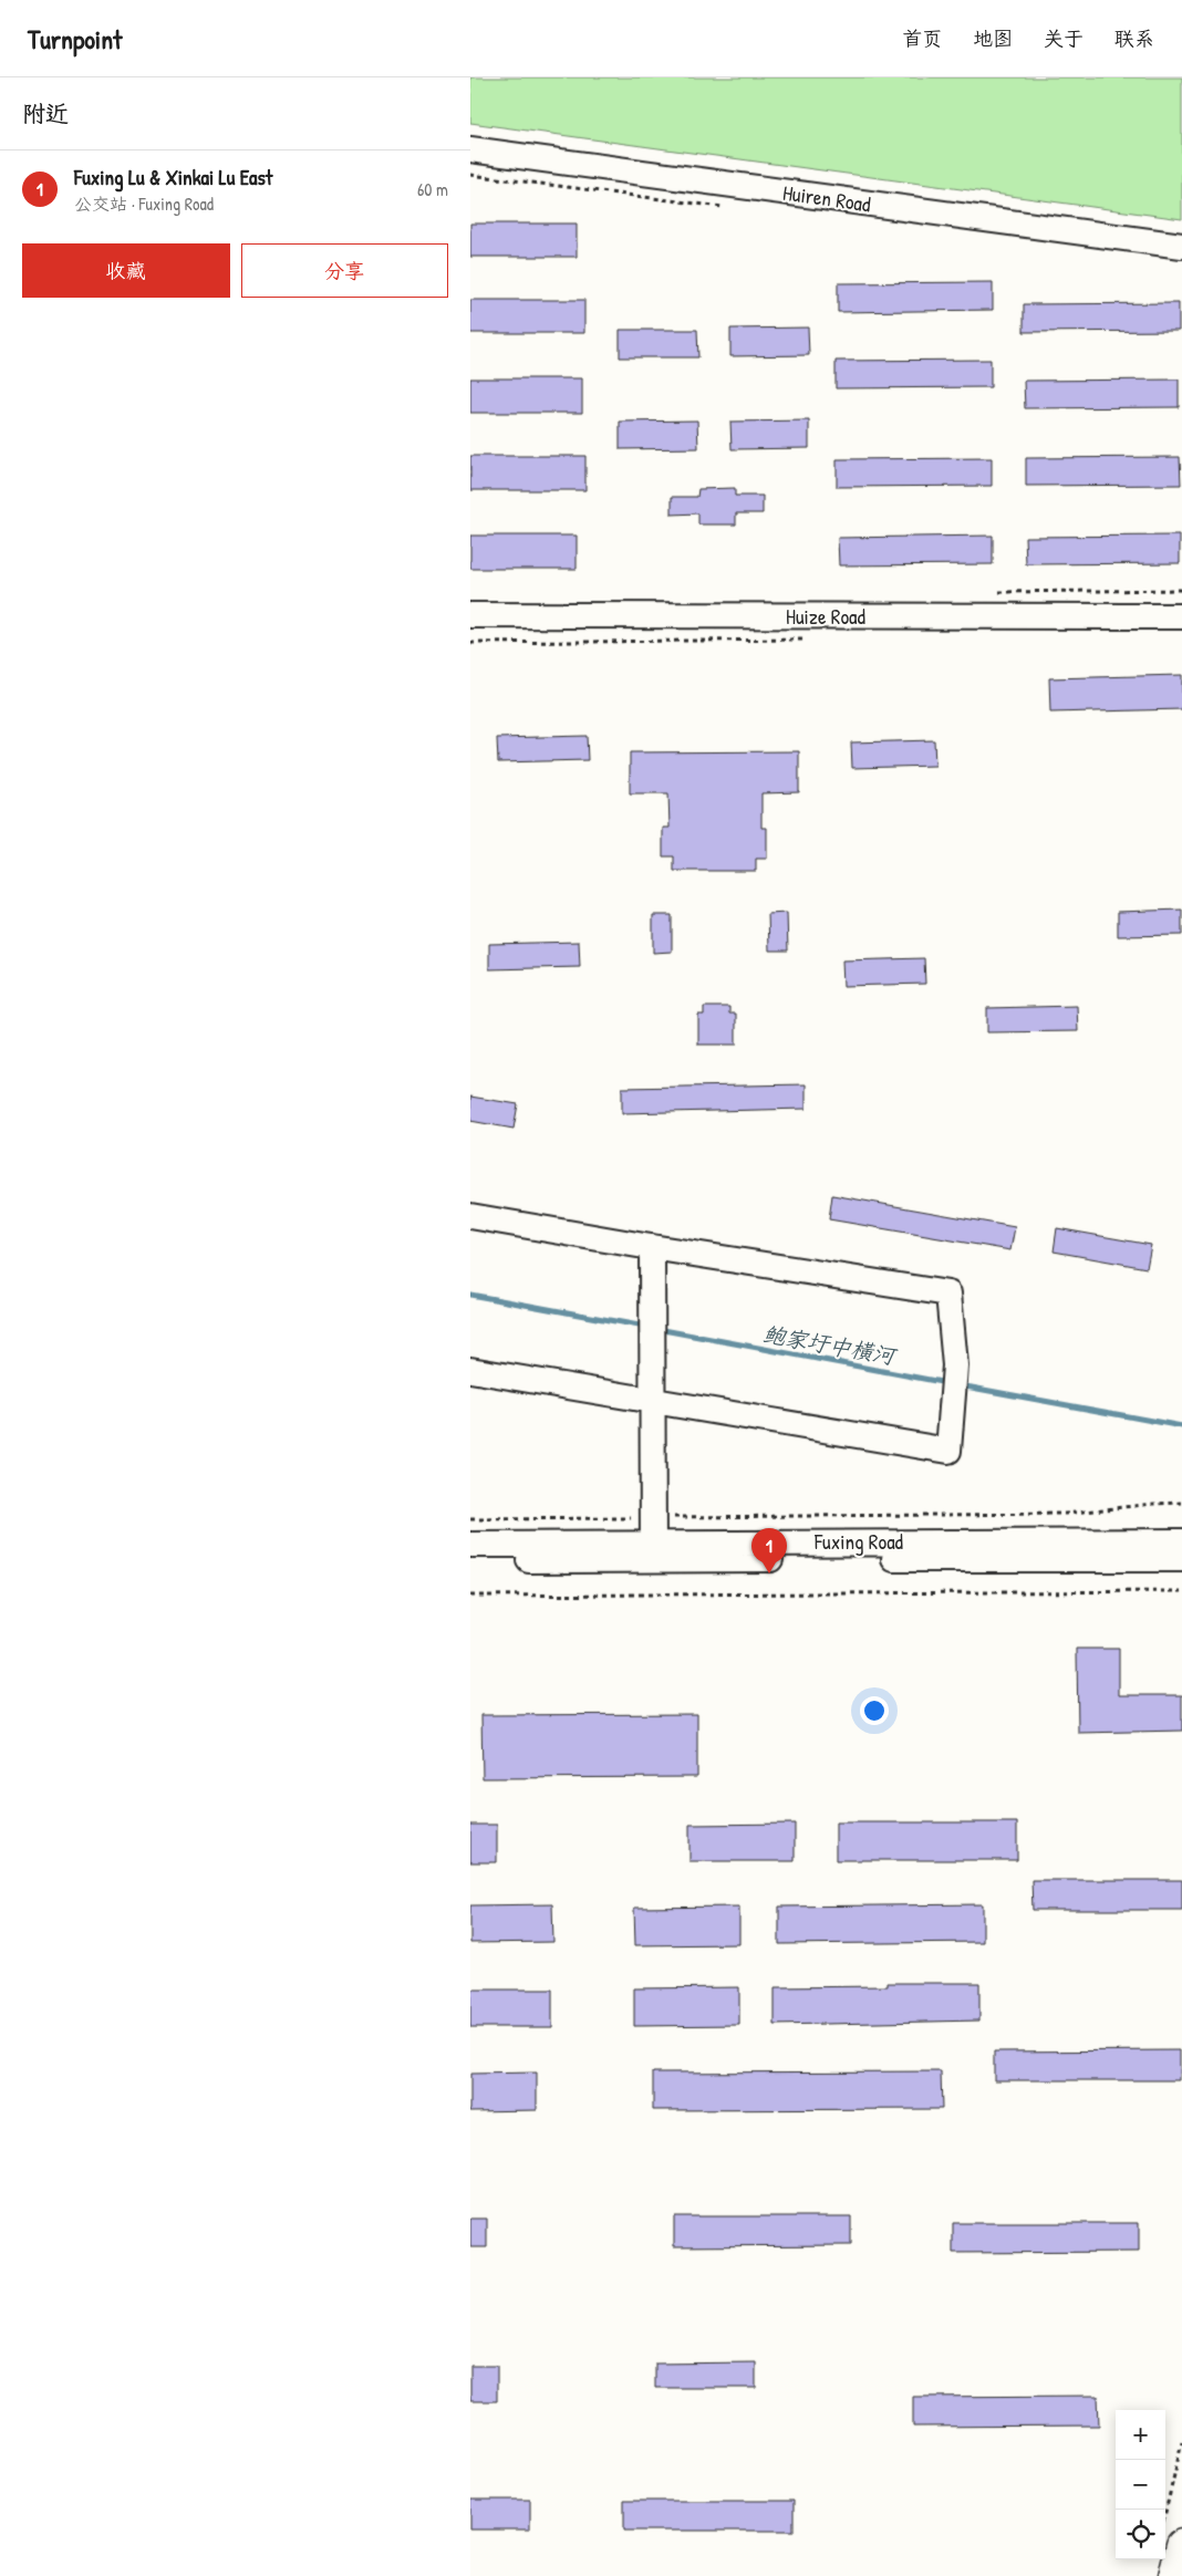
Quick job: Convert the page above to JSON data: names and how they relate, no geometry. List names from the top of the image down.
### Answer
{
  "streets": {
    "street": ["Huiren Road", "Huize Road", "Fuxing Road"]
  },
  "water": ["鲍家圩中横河"],
  "page": {
    "header": "Turnpoint",
    "nav": [
      "首页",
      "地图",
      "关于",
      "联系"
    ],
    "heading": "附近",
    "list": [
      {
        "mark": "1",
        "name": "Fuxing Lu & Xinkai Lu East",
        "note": "公交站 · Fuxing Road",
        "value": "60 m"
      }
    ],
    "buttons": ["收藏", "分享"],
    "pins": "1",
    "map_buttons": ["+", "−"]
  }
}
